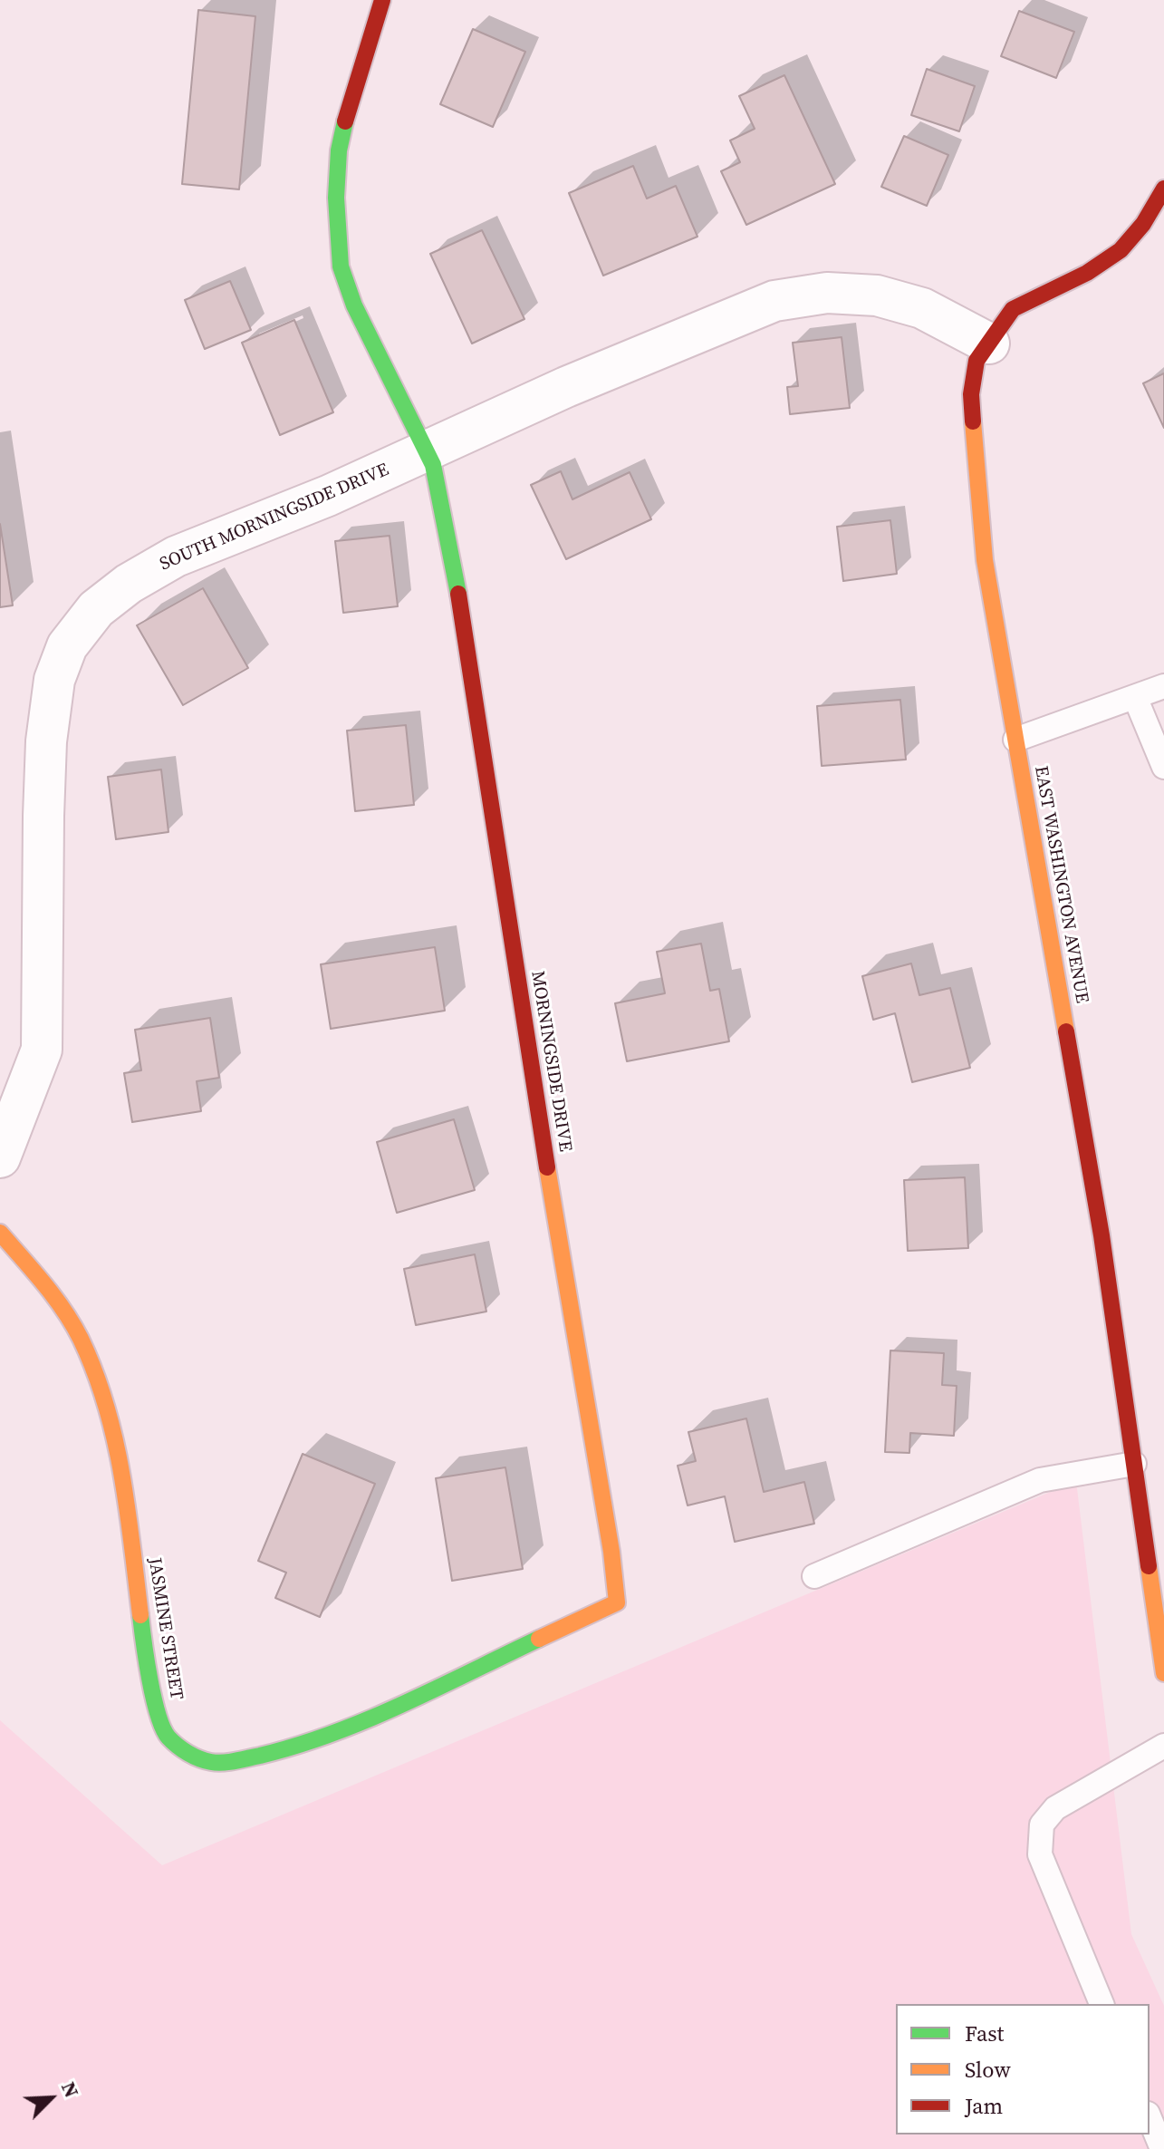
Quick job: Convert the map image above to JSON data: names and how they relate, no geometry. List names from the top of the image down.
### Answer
{
  "streets": {
    "street": [
      "SOUTH MORNINGSIDE DRIVE",
      "EAST WASHINGTON AVENUE",
      "MORNINGSIDE DRIVE",
      "JASMINE STREET"
    ]
  },
  "crossings": [
    ["SOUTH MORNINGSIDE DRIVE", "EAST WASHINGTON AVENUE"],
    ["SOUTH MORNINGSIDE DRIVE", "MORNINGSIDE DRIVE"],
    ["MORNINGSIDE DRIVE", "JASMINE STREET"]
  ],
  "legend": ["Fast", "Slow", "Jam"],
  "north": "top right"
}
